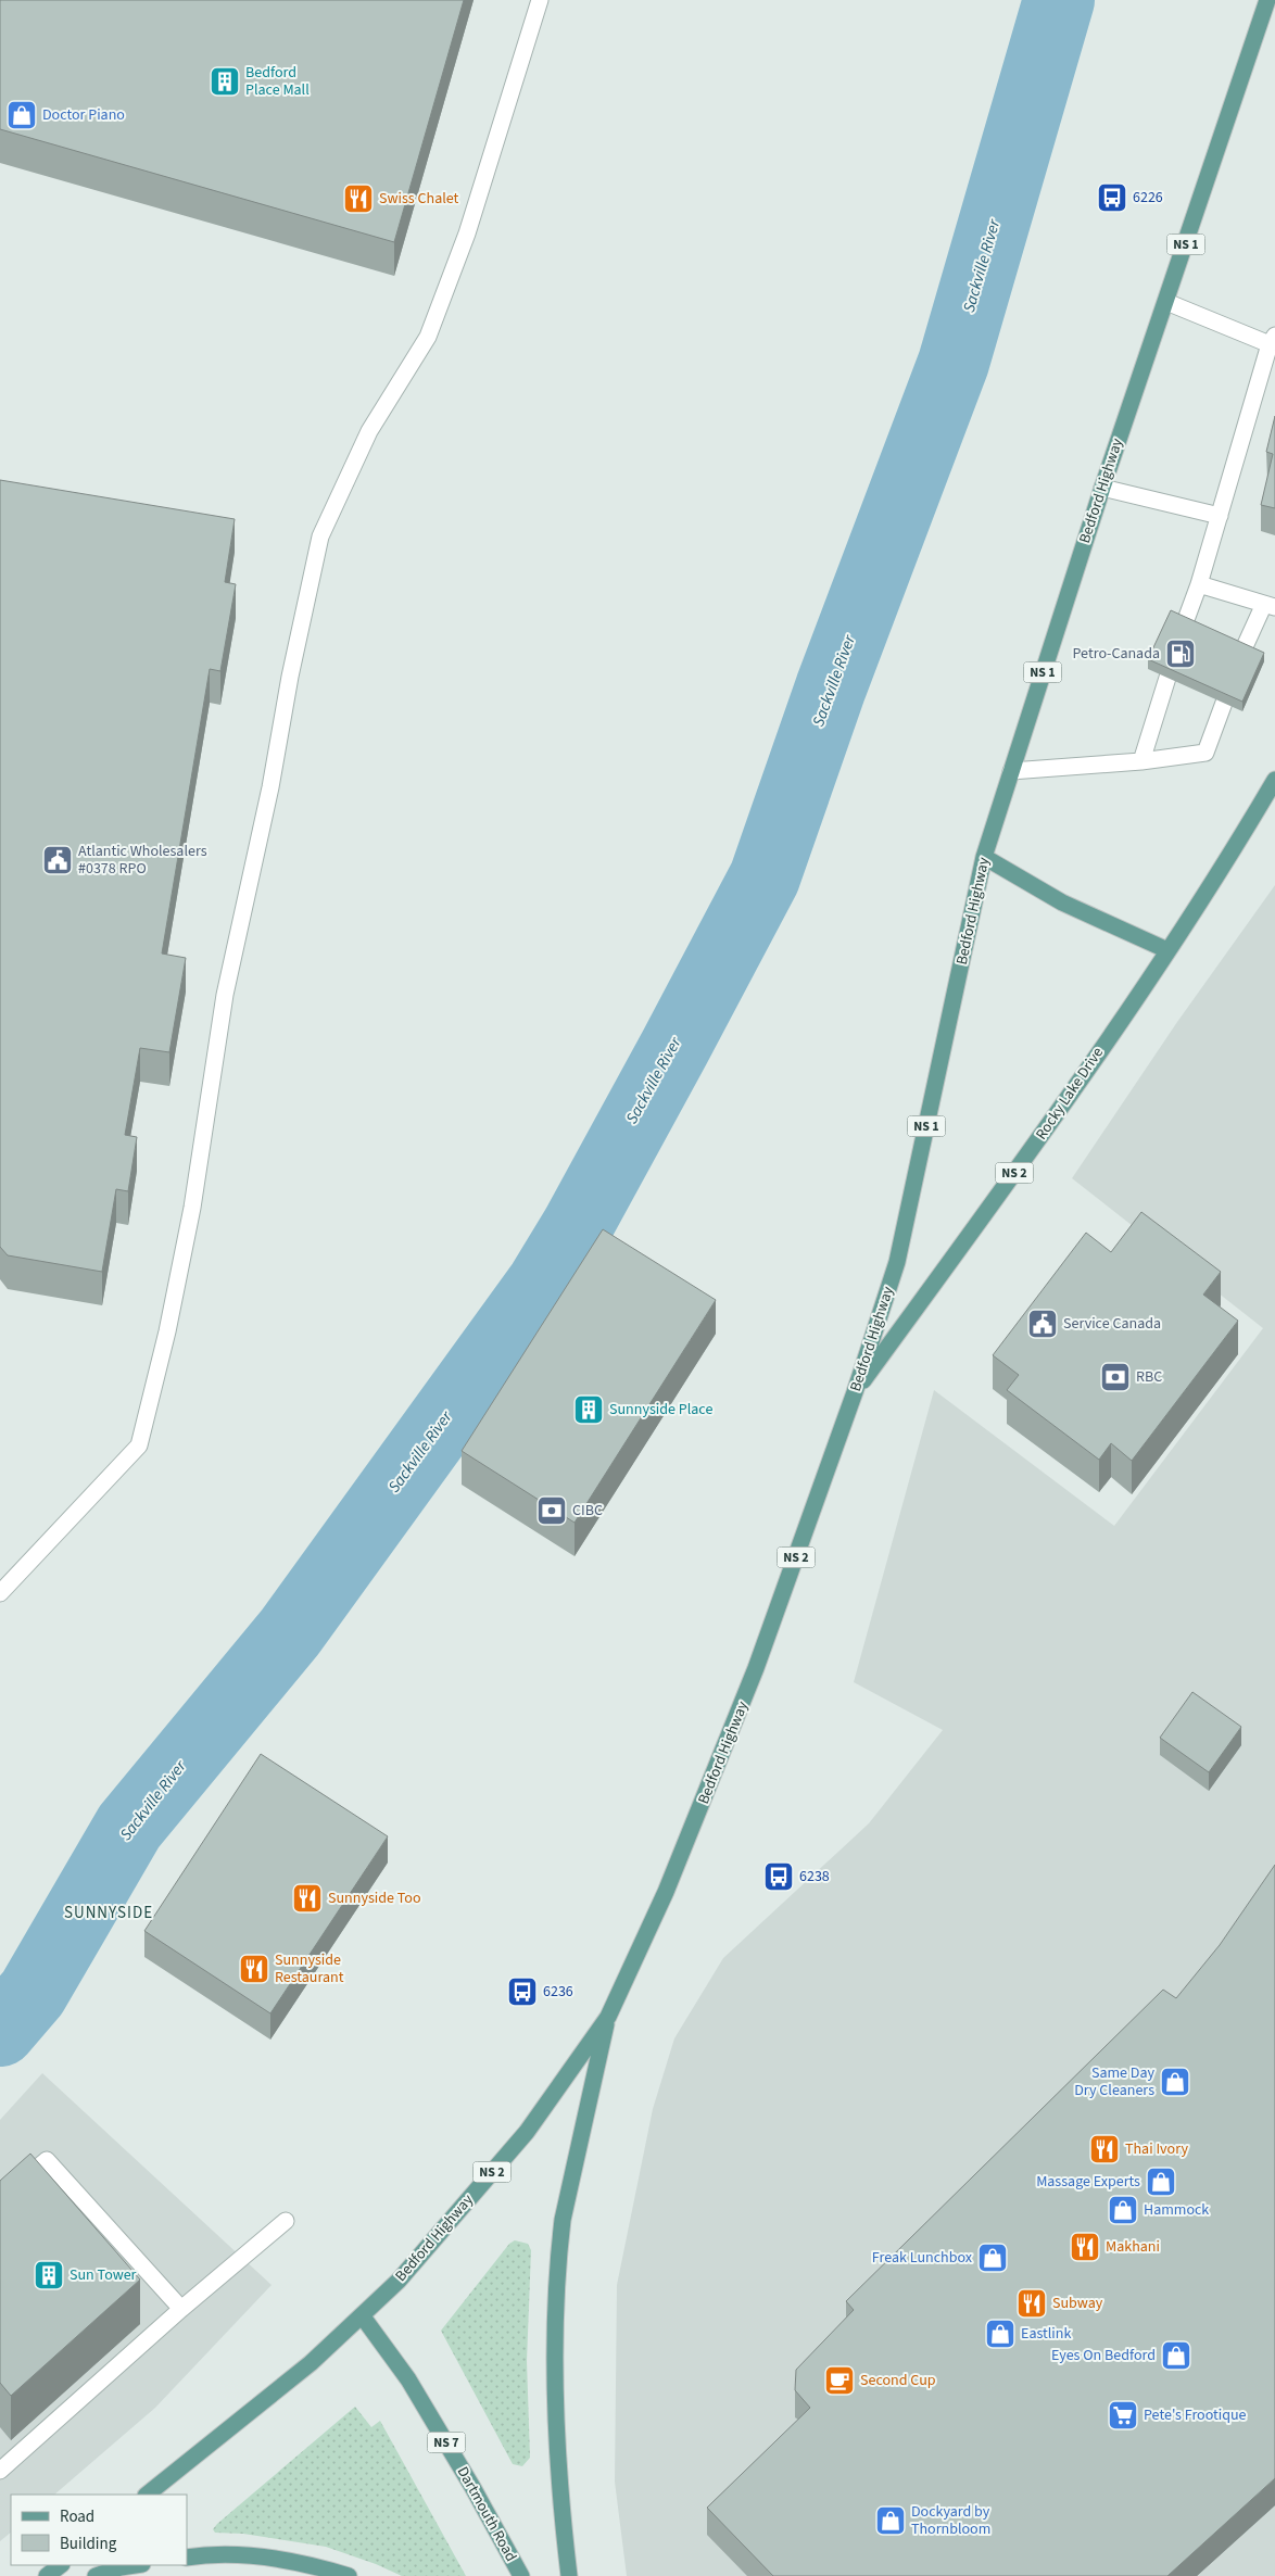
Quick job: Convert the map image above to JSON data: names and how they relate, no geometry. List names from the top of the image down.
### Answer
{
  "streets": {
    "main road": [
      "NS 1",
      "Bedford Highway",
      "Rocky Lake Drive",
      "NS 2",
      "NS 7",
      "Dartmouth Road"
    ]
  },
  "crossings": [
    ["Bedford Highway", "Rocky Lake Drive"],
    ["Bedford Highway", "Dartmouth Road"]
  ],
  "districts": ["SUNNYSIDE"],
  "water": ["Sackville River"],
  "places": {
    "building": ["Bedford Place Mall", "Sunnyside Place", "Sun Tower"],
    "shop": [
      "Doctor Piano",
      "Same Day Dry Cleaners",
      "Massage Experts",
      "Hammock",
      "Freak Lunchbox",
      "Eastlink",
      "Eyes On Bedford",
      "Dockyard by Thornbloom"
    ],
    "bus stop": ["6226", "6238", "6236"],
    "restaurant": [
      "Swiss Chalet",
      "Sunnyside Too",
      "Sunnyside Restaurant",
      "Thai Ivory",
      "Makhani",
      "Subway"
    ],
    "fuel station": ["Petro-Canada"],
    "public building": ["Atlantic Wholesalers #0378 RPO", "Service Canada"],
    "bank": ["RBC", "CIBC"],
    "cafe": ["Second Cup"],
    "supermarket": ["Pete's Frootique"]
  },
  "legend": ["Road", "Building"]
}
